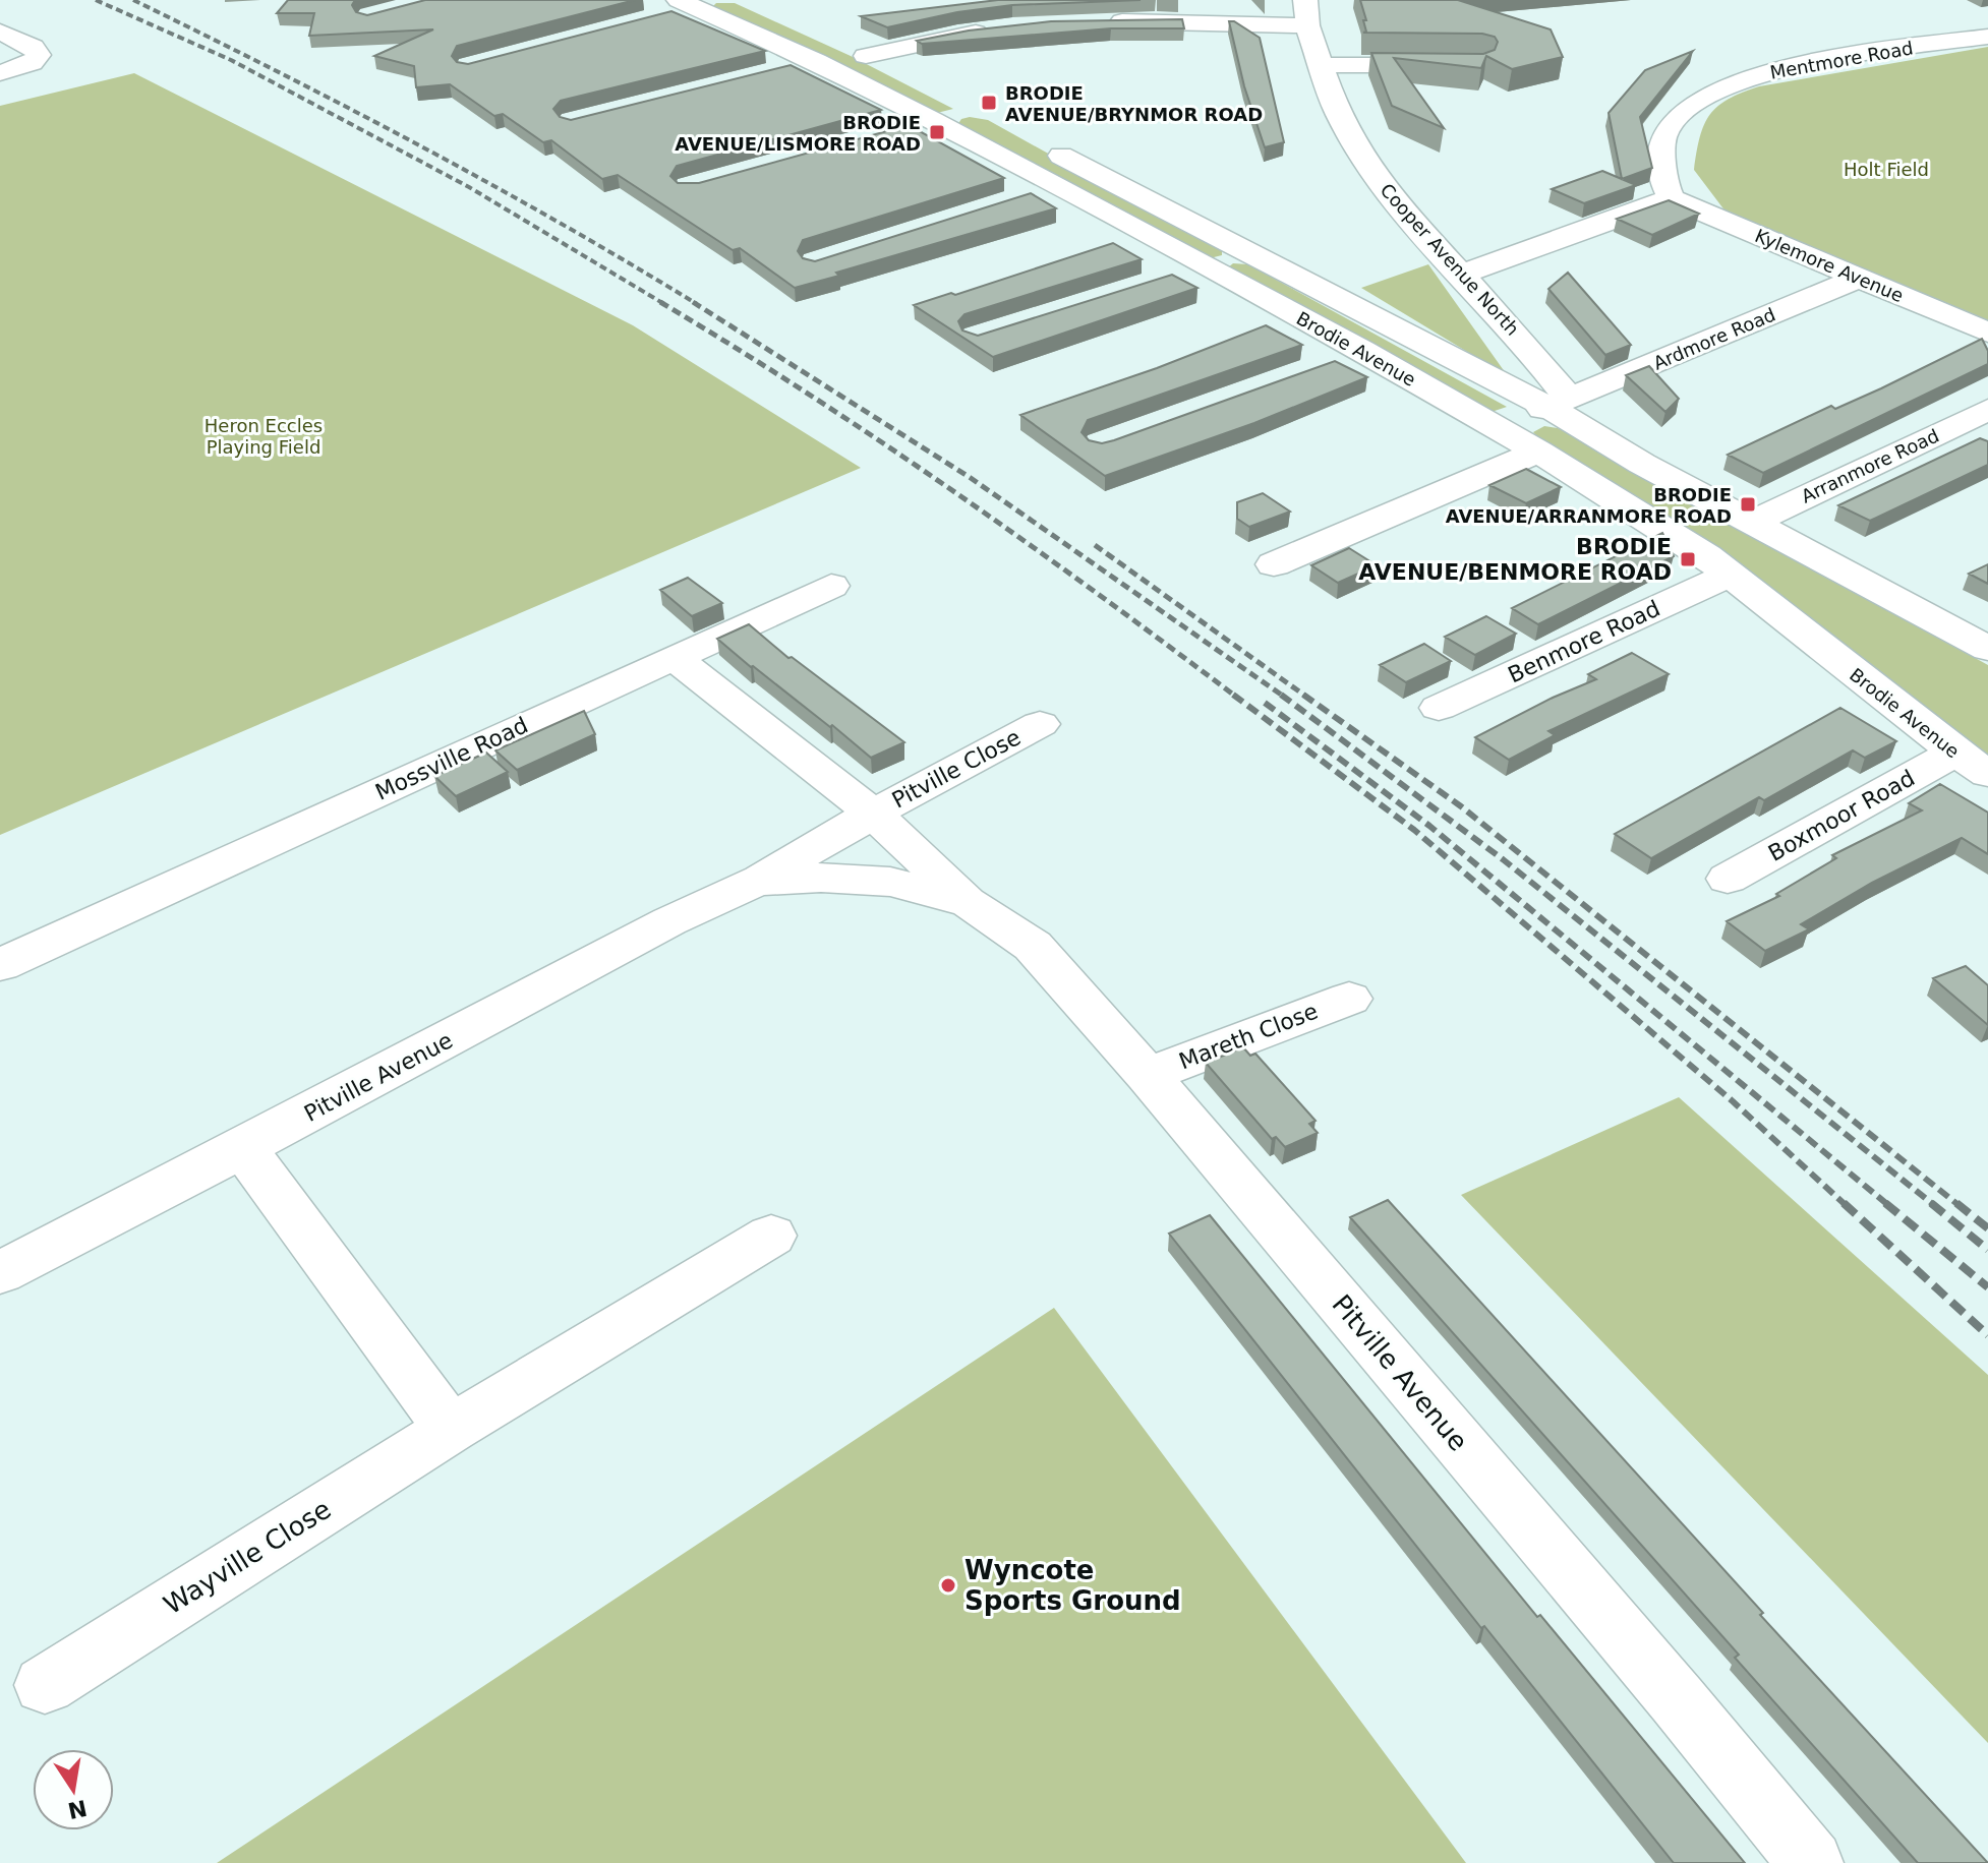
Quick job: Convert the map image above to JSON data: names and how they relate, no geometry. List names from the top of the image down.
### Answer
{
  "streets": {
    "street": [
      "Mentmore Road",
      "Cooper Avenue North",
      "Kylemore Avenue",
      "Ardmore Road",
      "Brodie Avenue",
      "Arranmore Road",
      "Benmore Road",
      "Mossville Road",
      "Pitville Close",
      "Boxmoor Road",
      "Mareth Close",
      "Pitville Avenue",
      "Wayville Close"
    ]
  },
  "crossings": [
    ["Mentmore Road", "Kylemore Avenue"],
    ["Cooper Avenue North", "Ardmore Road"],
    ["Cooper Avenue North", "Brodie Avenue"],
    ["Kylemore Avenue", "Ardmore Road"],
    ["Ardmore Road", "Brodie Avenue"],
    ["Brodie Avenue", "Arranmore Road"],
    ["Brodie Avenue", "Benmore Road"],
    ["Brodie Avenue", "Boxmoor Road"],
    ["Pitville Close", "Pitville Avenue"],
    ["Mareth Close", "Pitville Avenue"]
  ],
  "parks": ["Holt Field", "Heron Eccles Playing Field"],
  "places": {
    "transit": [
      "BRODIE AVENUE/BRYNMOR ROAD",
      "BRODIE AVENUE/LISMORE ROAD",
      "BRODIE AVENUE/ARRANMORE ROAD",
      "BRODIE AVENUE/BENMORE ROAD"
    ],
    "other": ["Wyncote Sports Ground"]
  },
  "north": "bottom"
}
